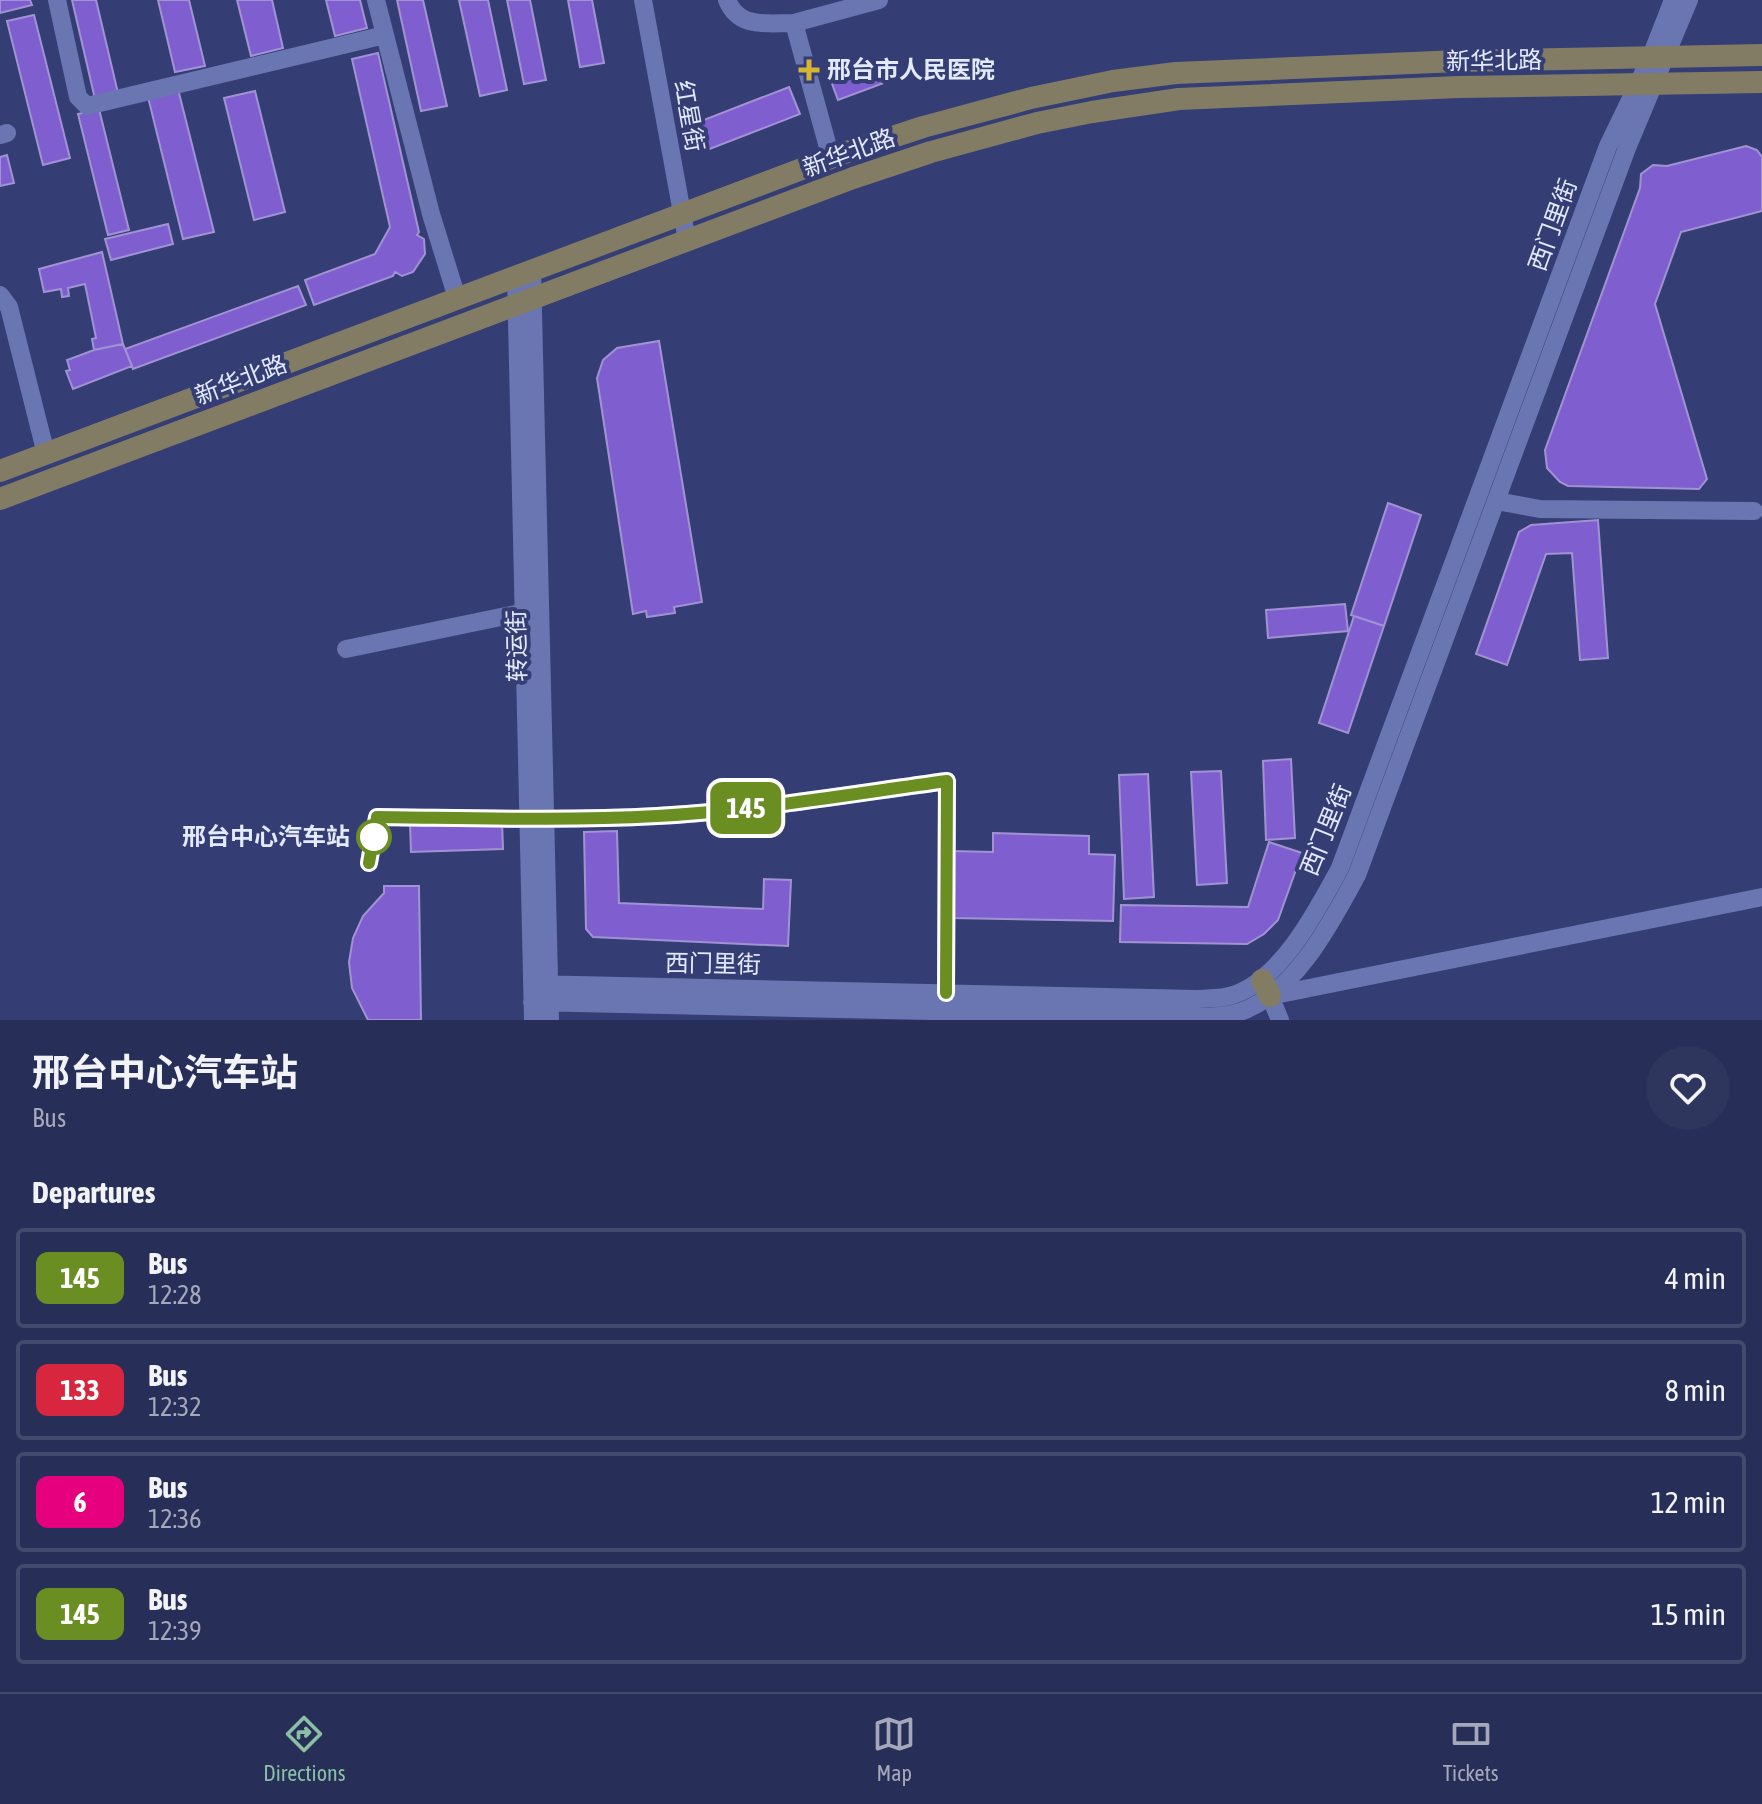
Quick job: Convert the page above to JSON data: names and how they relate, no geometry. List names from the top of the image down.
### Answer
{
  "streets": {
    "main road": ["新华北路"],
    "street": ["红星街", "西门里街", "转运街"]
  },
  "crossings": [
    ["新华北路", "红星街"],
    ["新华北路", "西门里街"],
    ["新华北路", "转运街"]
  ],
  "places": {
    "health": ["邢台市人民医院"],
    "other": ["邢台中心汽车站"]
  },
  "lines": ["bus line 145"],
  "page": {
    "on_map": "145",
    "heading": [
      ["邢台中心汽车站", "Bus"],
      "Departures"
    ],
    "list": [
      {
        "mark": "145",
        "name": "Bus",
        "note": "12:28",
        "value": "4 min"
      },
      {
        "mark": "133",
        "name": "Bus",
        "note": "12:32",
        "value": "8 min"
      },
      {
        "mark": "6",
        "name": "Bus",
        "note": "12:36",
        "value": "12 min"
      },
      {
        "mark": "145",
        "name": "Bus",
        "note": "12:39",
        "value": "15 min"
      }
    ],
    "tabs": ["Directions", "Map", "Tickets"]
  }
}
